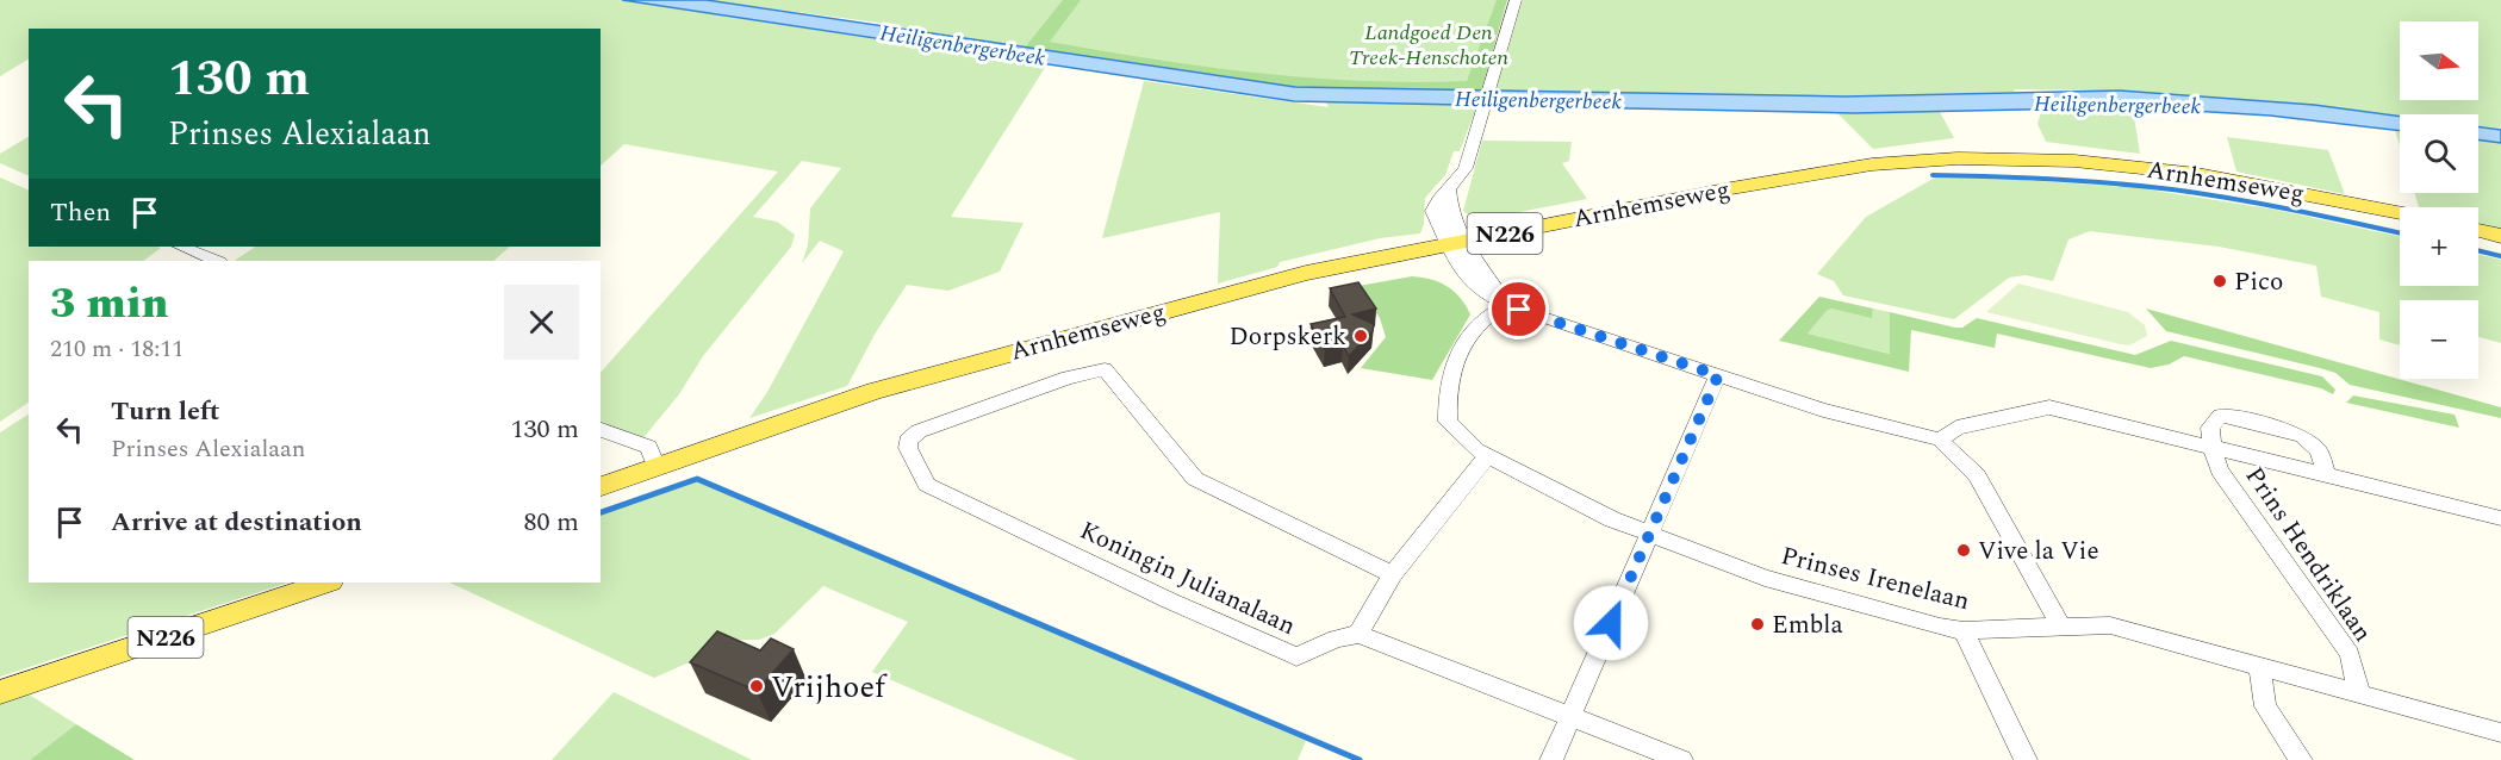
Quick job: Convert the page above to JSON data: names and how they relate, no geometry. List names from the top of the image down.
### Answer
{
  "streets": {
    "main road": ["Arnhemseweg", "N226"],
    "street": ["Prins Hendriklaan", "Koningin Julianalaan", "Prinses Irenelaan"]
  },
  "crossings": [
    ["Prins Hendriklaan", "Prinses Irenelaan"]
  ],
  "water": ["Heiligenbergerbeek"],
  "parks": ["Landgoed Den Treek-Henschoten"],
  "places": [
    "Pico",
    "Dorpskerk",
    "Vive la Vie",
    "Embla",
    "Vrijhoef"
  ],
  "north": "right",
  "page": {
    "map_buttons": ["+", "−"],
    "turn": ["130 m", "Prinses Alexialaan"],
    "then": "Then",
    "heading": ["3 min", "210 m · 18:11"],
    "list": [
      {
        "name": "Turn left",
        "note": "Prinses Alexialaan",
        "value": "130 m"
      },
      {
        "name": "Arrive at destination",
        "value": "80 m"
      }
    ]
  }
}
